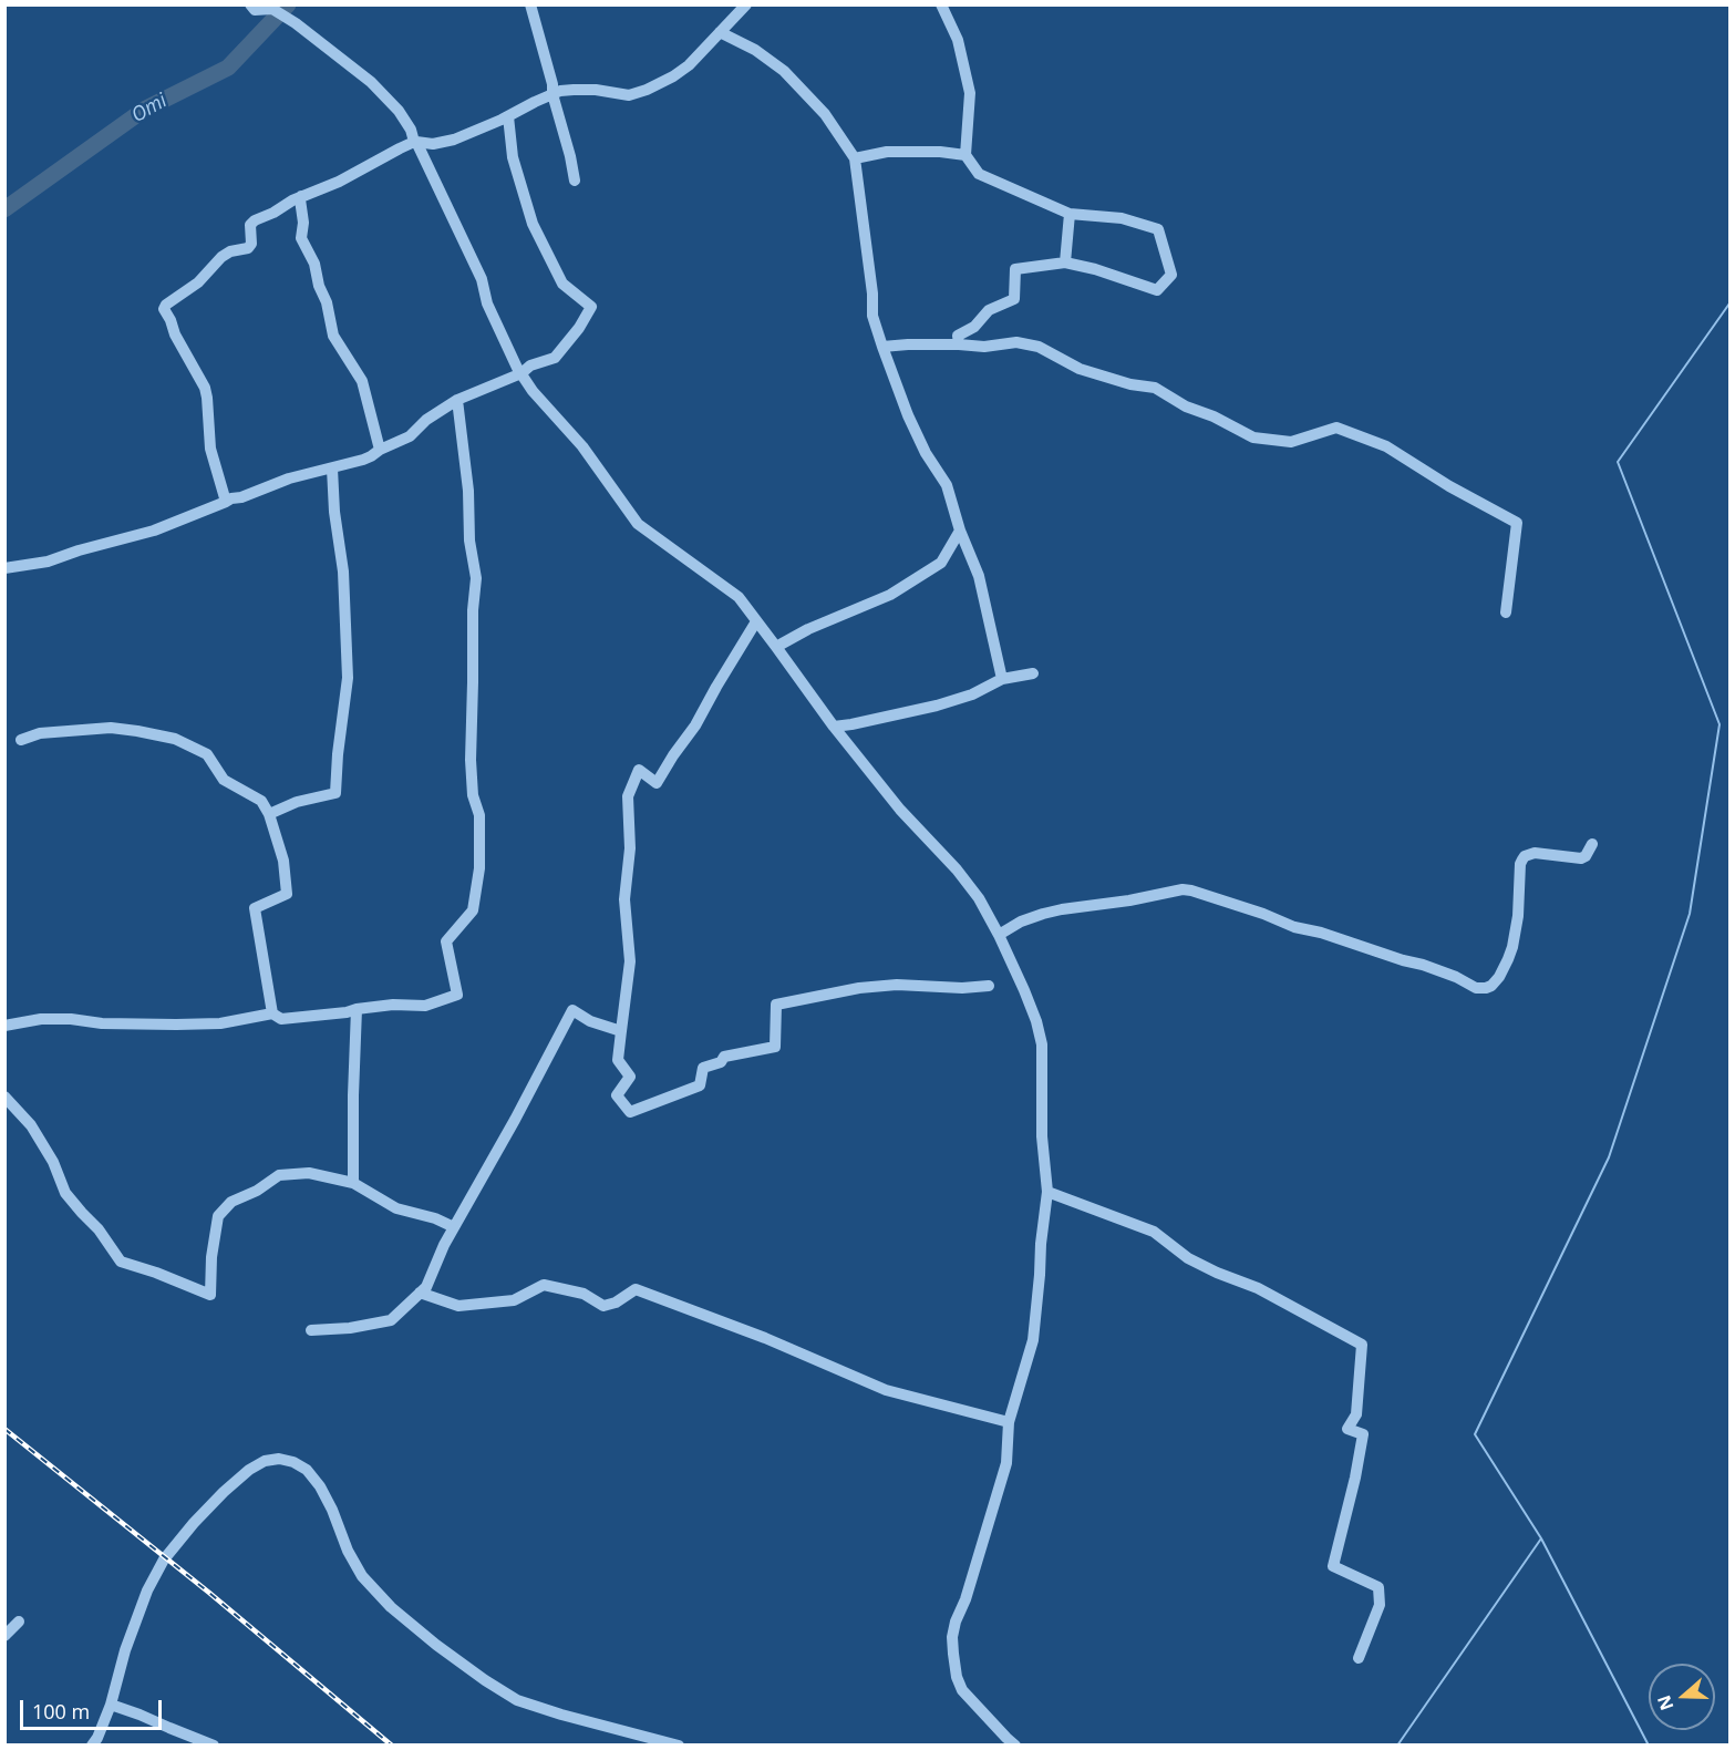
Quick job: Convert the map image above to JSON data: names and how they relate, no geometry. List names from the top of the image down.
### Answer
{
  "water": ["Omi"],
  "scale_bar": "100 m",
  "north": "left"
}
